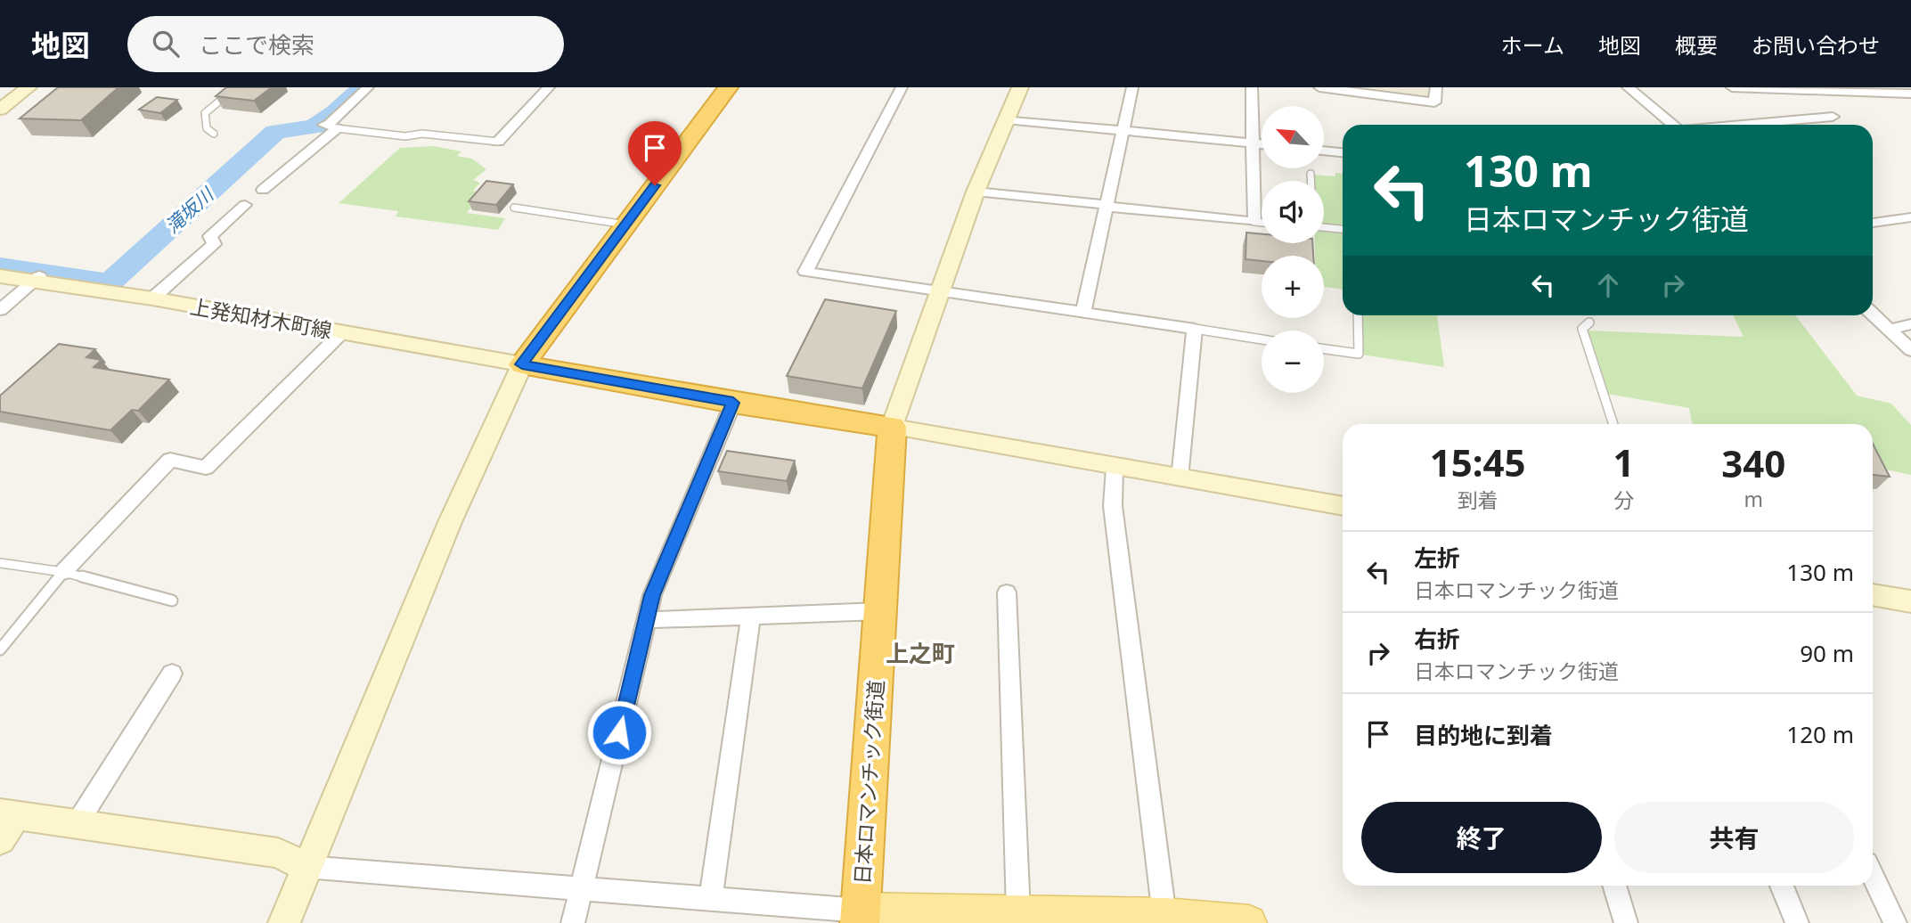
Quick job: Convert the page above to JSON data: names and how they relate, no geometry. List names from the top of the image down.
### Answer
{
  "streets": {
    "highway": ["日本ロマンチック街道"],
    "street": ["上発知材木町線"]
  },
  "districts": ["上之町"],
  "water": ["滝坂川"],
  "north": "top left",
  "page": {
    "header": "地図",
    "search": "ここで検索",
    "nav": [
      "ホーム",
      "地図",
      "概要",
      "お問い合わせ"
    ],
    "map_buttons": ["+", "−"],
    "turn": ["130 m", "日本ロマンチック街道"],
    "eta": [
      "15:45",
      "到着",
      "1",
      "分",
      "340",
      "m"
    ],
    "list": [
      {
        "name": "左折",
        "note": "日本ロマンチック街道",
        "value": "130 m"
      },
      {
        "name": "右折",
        "note": "日本ロマンチック街道",
        "value": "90 m"
      },
      {
        "name": "目的地に到着",
        "value": "120 m"
      }
    ],
    "buttons": ["終了", "共有"]
  }
}
